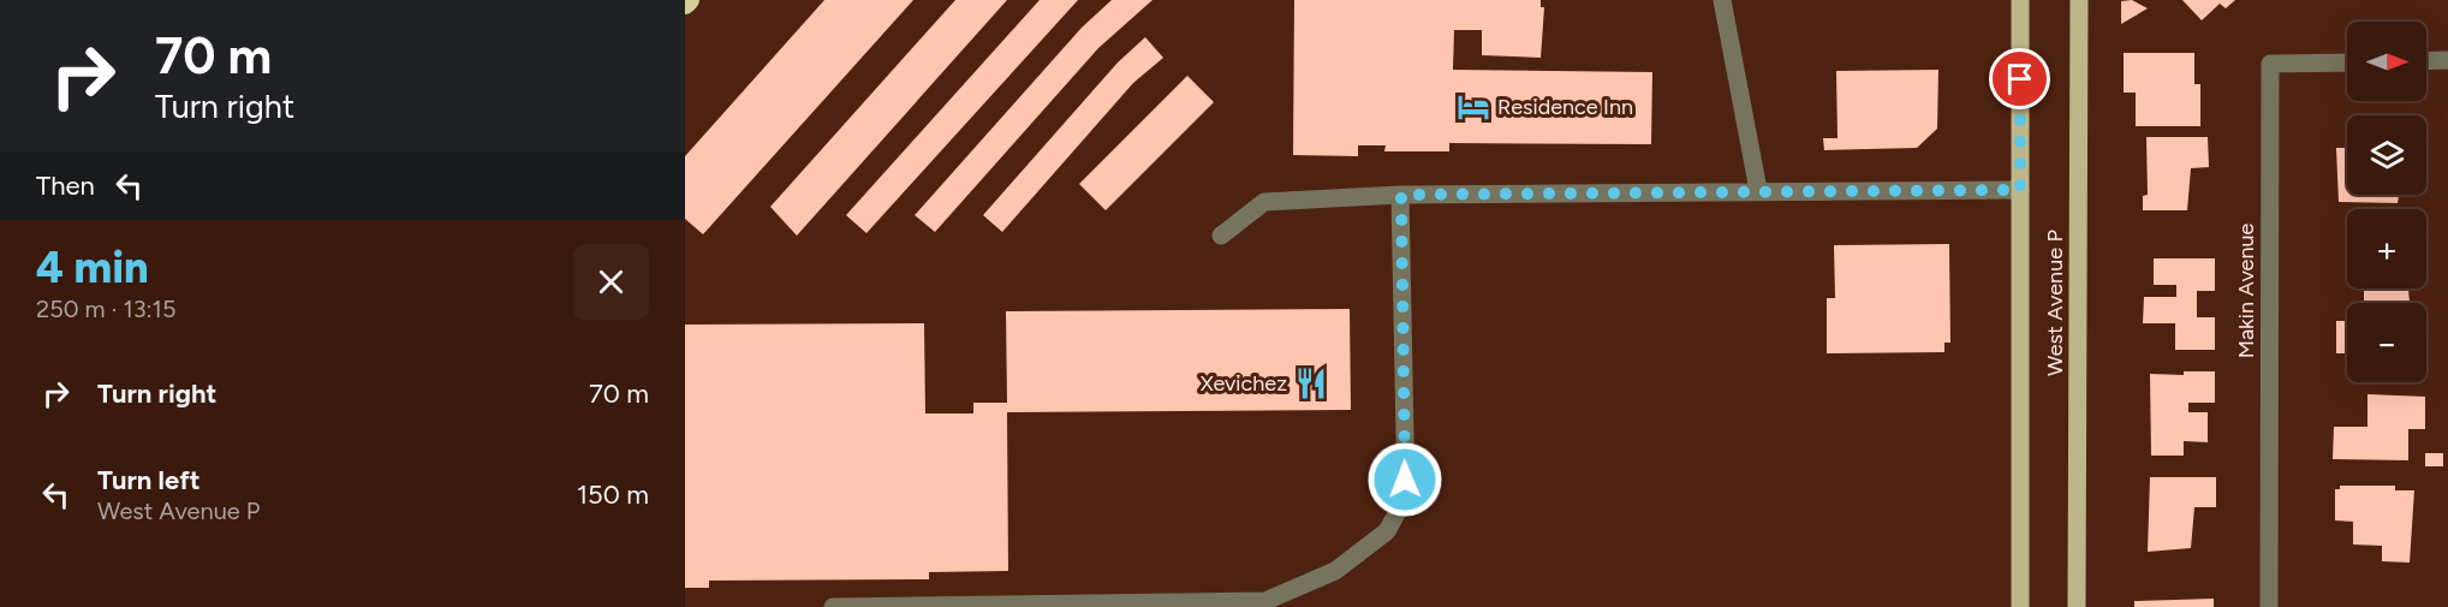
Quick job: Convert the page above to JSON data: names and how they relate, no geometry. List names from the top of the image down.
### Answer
{
  "streets": {
    "main road": ["West Avenue P"],
    "street": ["Makin Avenue"]
  },
  "places": {
    "hotel": ["Residence Inn"],
    "restaurant": ["Xevichez"]
  },
  "north": "right",
  "page": {
    "turn": ["70 m", "Turn right"],
    "map_buttons": ["+", "−"],
    "then": "Then",
    "heading": ["4 min", "250 m · 13:15"],
    "list": [
      {
        "name": "Turn right",
        "value": "70 m"
      },
      {
        "name": "Turn left",
        "note": "West Avenue P",
        "value": "150 m"
      }
    ]
  }
}
